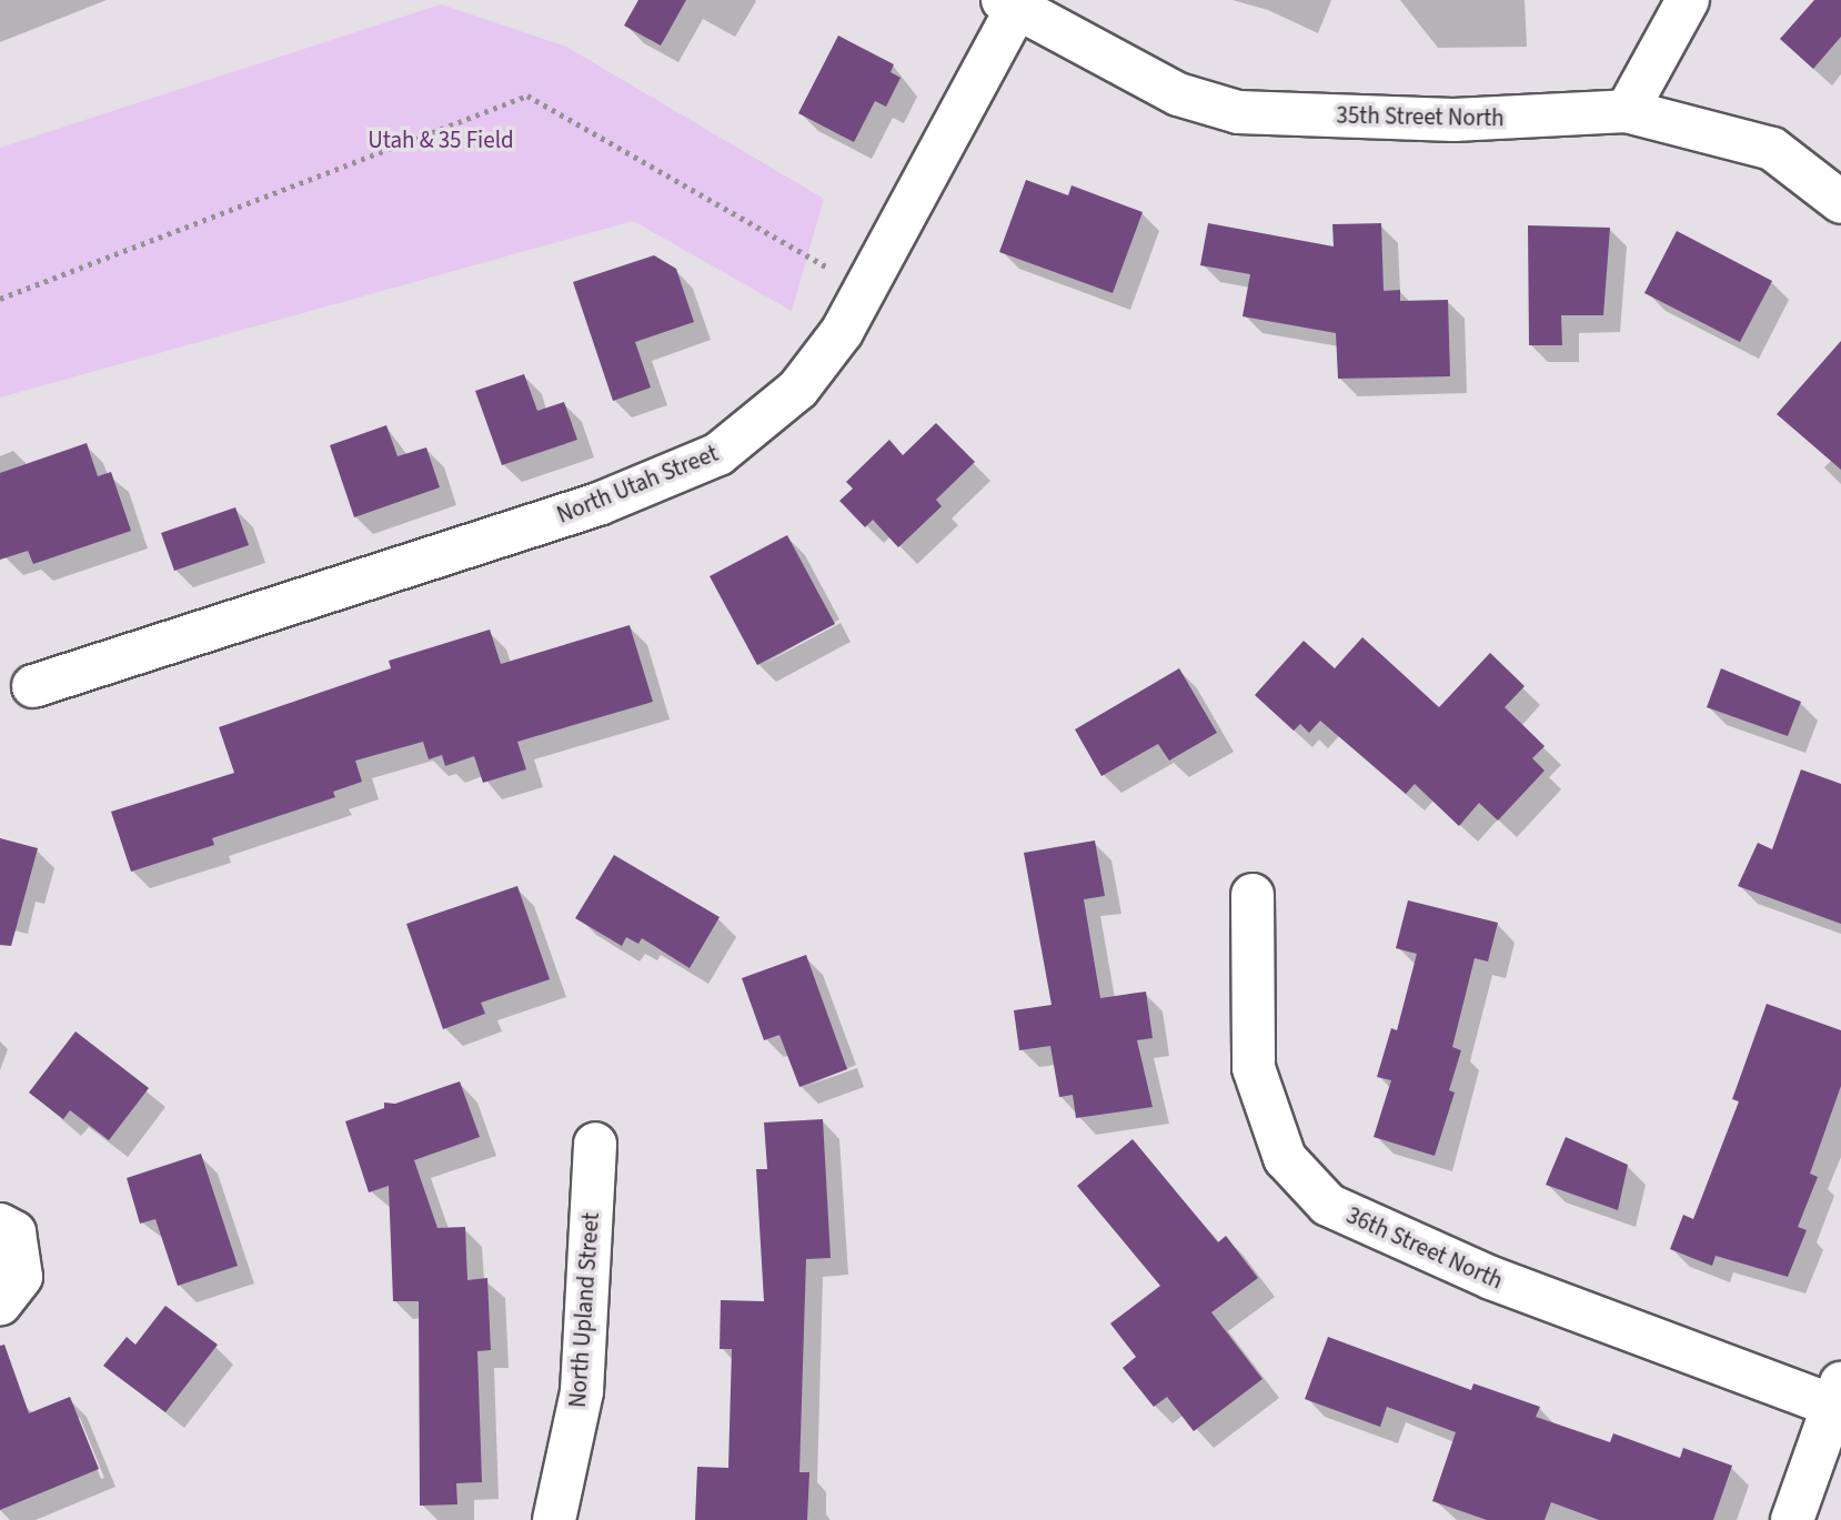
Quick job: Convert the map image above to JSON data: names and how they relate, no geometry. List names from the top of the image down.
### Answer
{
  "streets": {
    "street": [
      "35th Street North",
      "North Utah Street",
      "36th Street North",
      "North Upland Street"
    ]
  },
  "crossings": [
    ["35th Street North", "North Utah Street"]
  ],
  "parks": ["Utah & 35 Field"]
}
